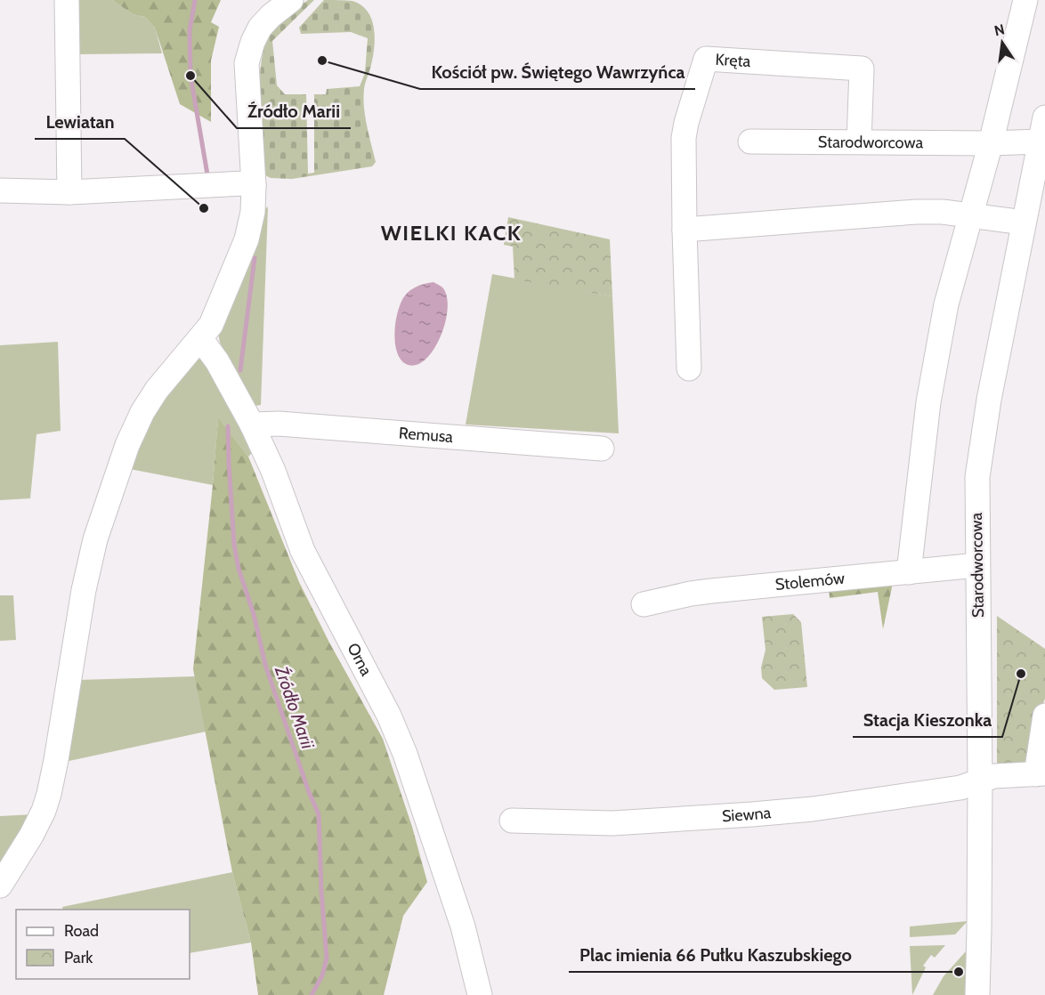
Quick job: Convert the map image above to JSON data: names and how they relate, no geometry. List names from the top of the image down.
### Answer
{
  "streets": {
    "street": [
      "Kręta",
      "Starodworcowa",
      "Remusa",
      "Stolemów",
      "Orna",
      "Siewna"
    ]
  },
  "crossings": [
    ["Kręta", "Starodworcowa"],
    ["Starodworcowa", "Stolemów"],
    ["Starodworcowa", "Siewna"],
    ["Remusa", "Orna"]
  ],
  "districts": ["WIELKI KACK"],
  "water": ["Źródło Marii"],
  "places": [
    "Kościół pw. Świętego Wawrzyńca",
    "Źródło Marii",
    "Lewiatan",
    "Stacja Kieszonka",
    "Plac imienia 66 Pułku Kaszubskiego"
  ],
  "legend": ["Road", "Park"],
  "north": "top"
}
